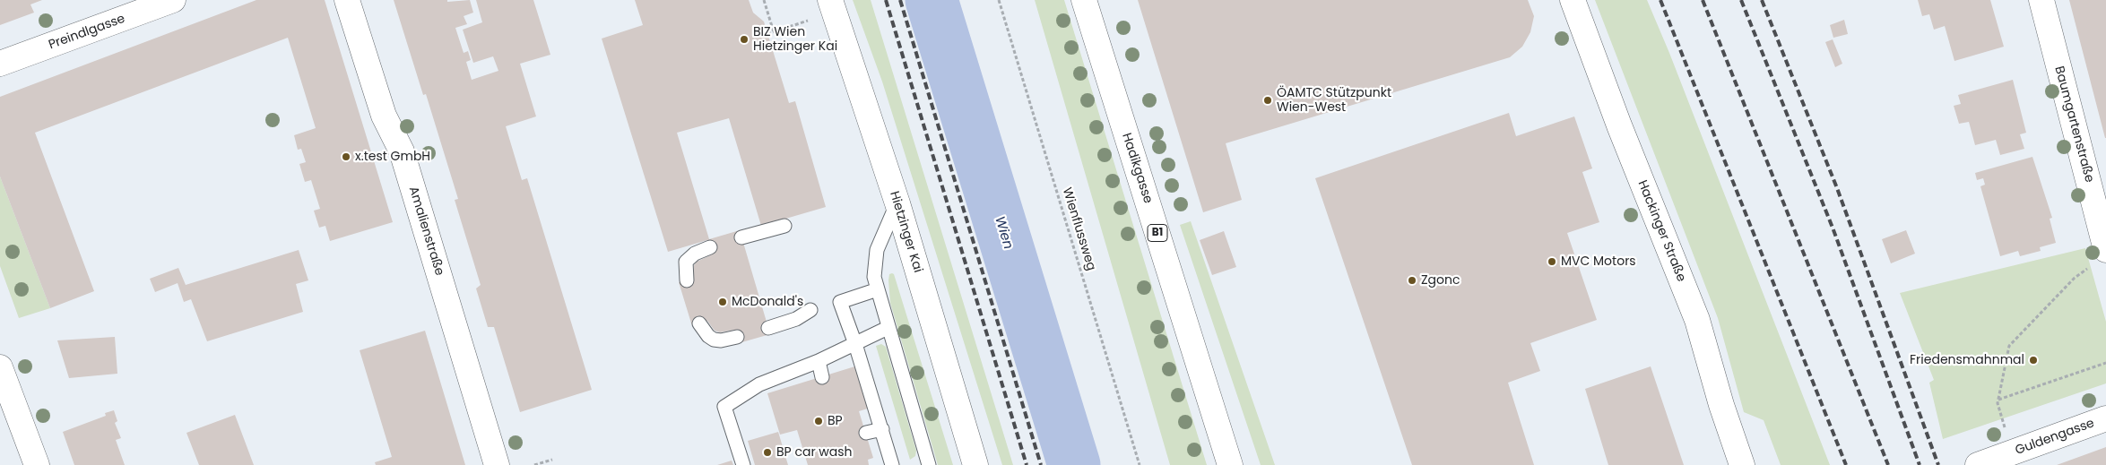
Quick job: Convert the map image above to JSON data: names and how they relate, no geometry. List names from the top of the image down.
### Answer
{
  "streets": {
    "street": [
      "Preindlgasse",
      "Baumgartenstraße",
      "Hadikgasse",
      "Amalienstraße",
      "Hackinger Straße",
      "Hietzinger Kai",
      "B1",
      "Guldengasse"
    ],
    "path": ["Wienflussweg"]
  },
  "water": ["Wien"],
  "places": [
    "BIZ Wien Hietzinger Kai",
    "ÖAMTC Stützpunkt Wien-West",
    "x.test GmbH",
    "MVC Motors",
    "Zgonc",
    "McDonald's",
    "Friedensmahnmal",
    "BP",
    "BP car wash"
  ]
}
